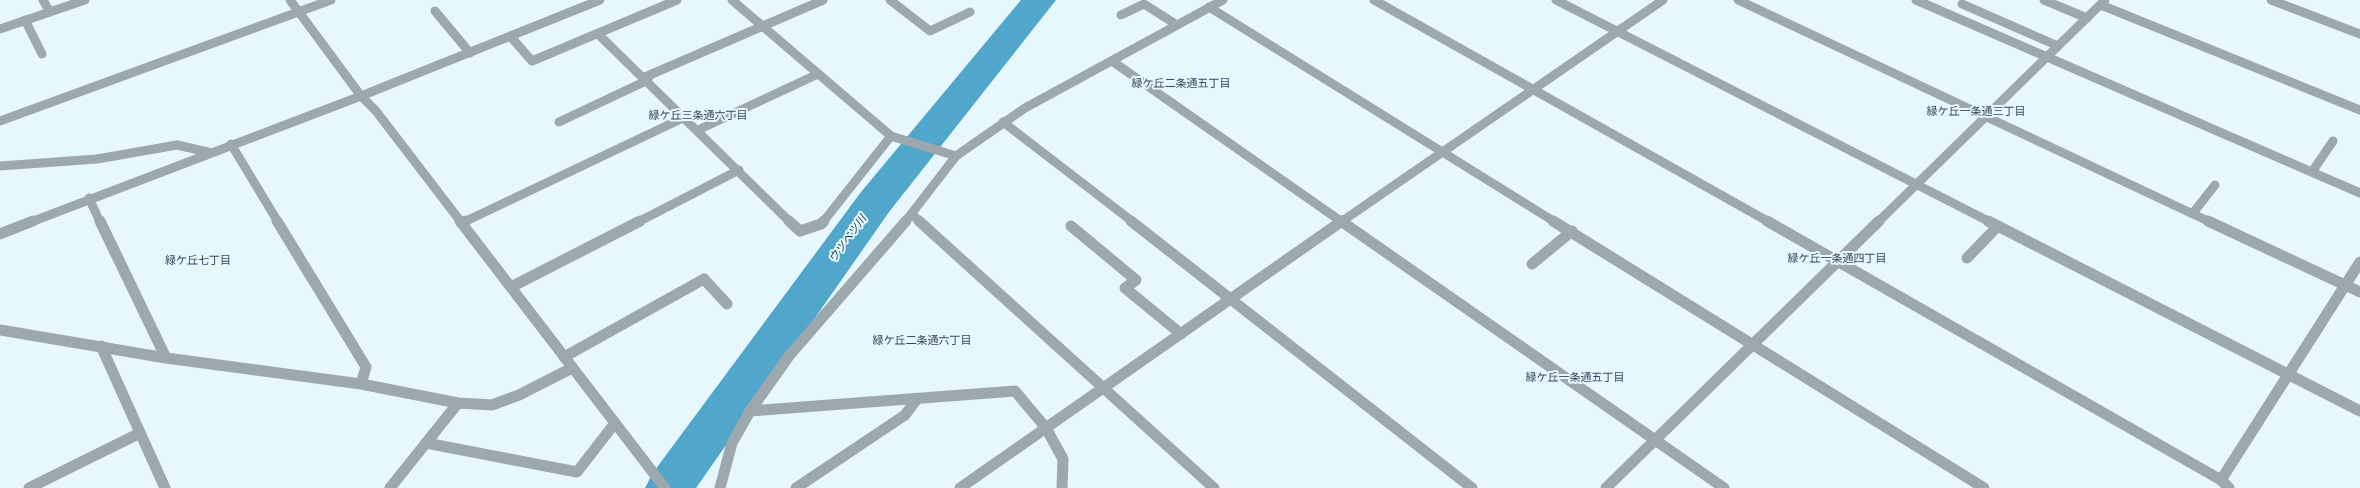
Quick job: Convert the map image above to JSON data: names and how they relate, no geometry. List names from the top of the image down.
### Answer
{
  "districts": [
    "緑ケ丘二条通五丁目",
    "緑ケ丘一条通三丁目",
    "緑ケ丘三条通六丁目",
    "緑ケ丘一条通四丁目",
    "緑ケ丘七丁目",
    "緑ケ丘二条通六丁目",
    "緑ケ丘一条通五丁目"
  ],
  "water": ["ウツベツ川"]
}
